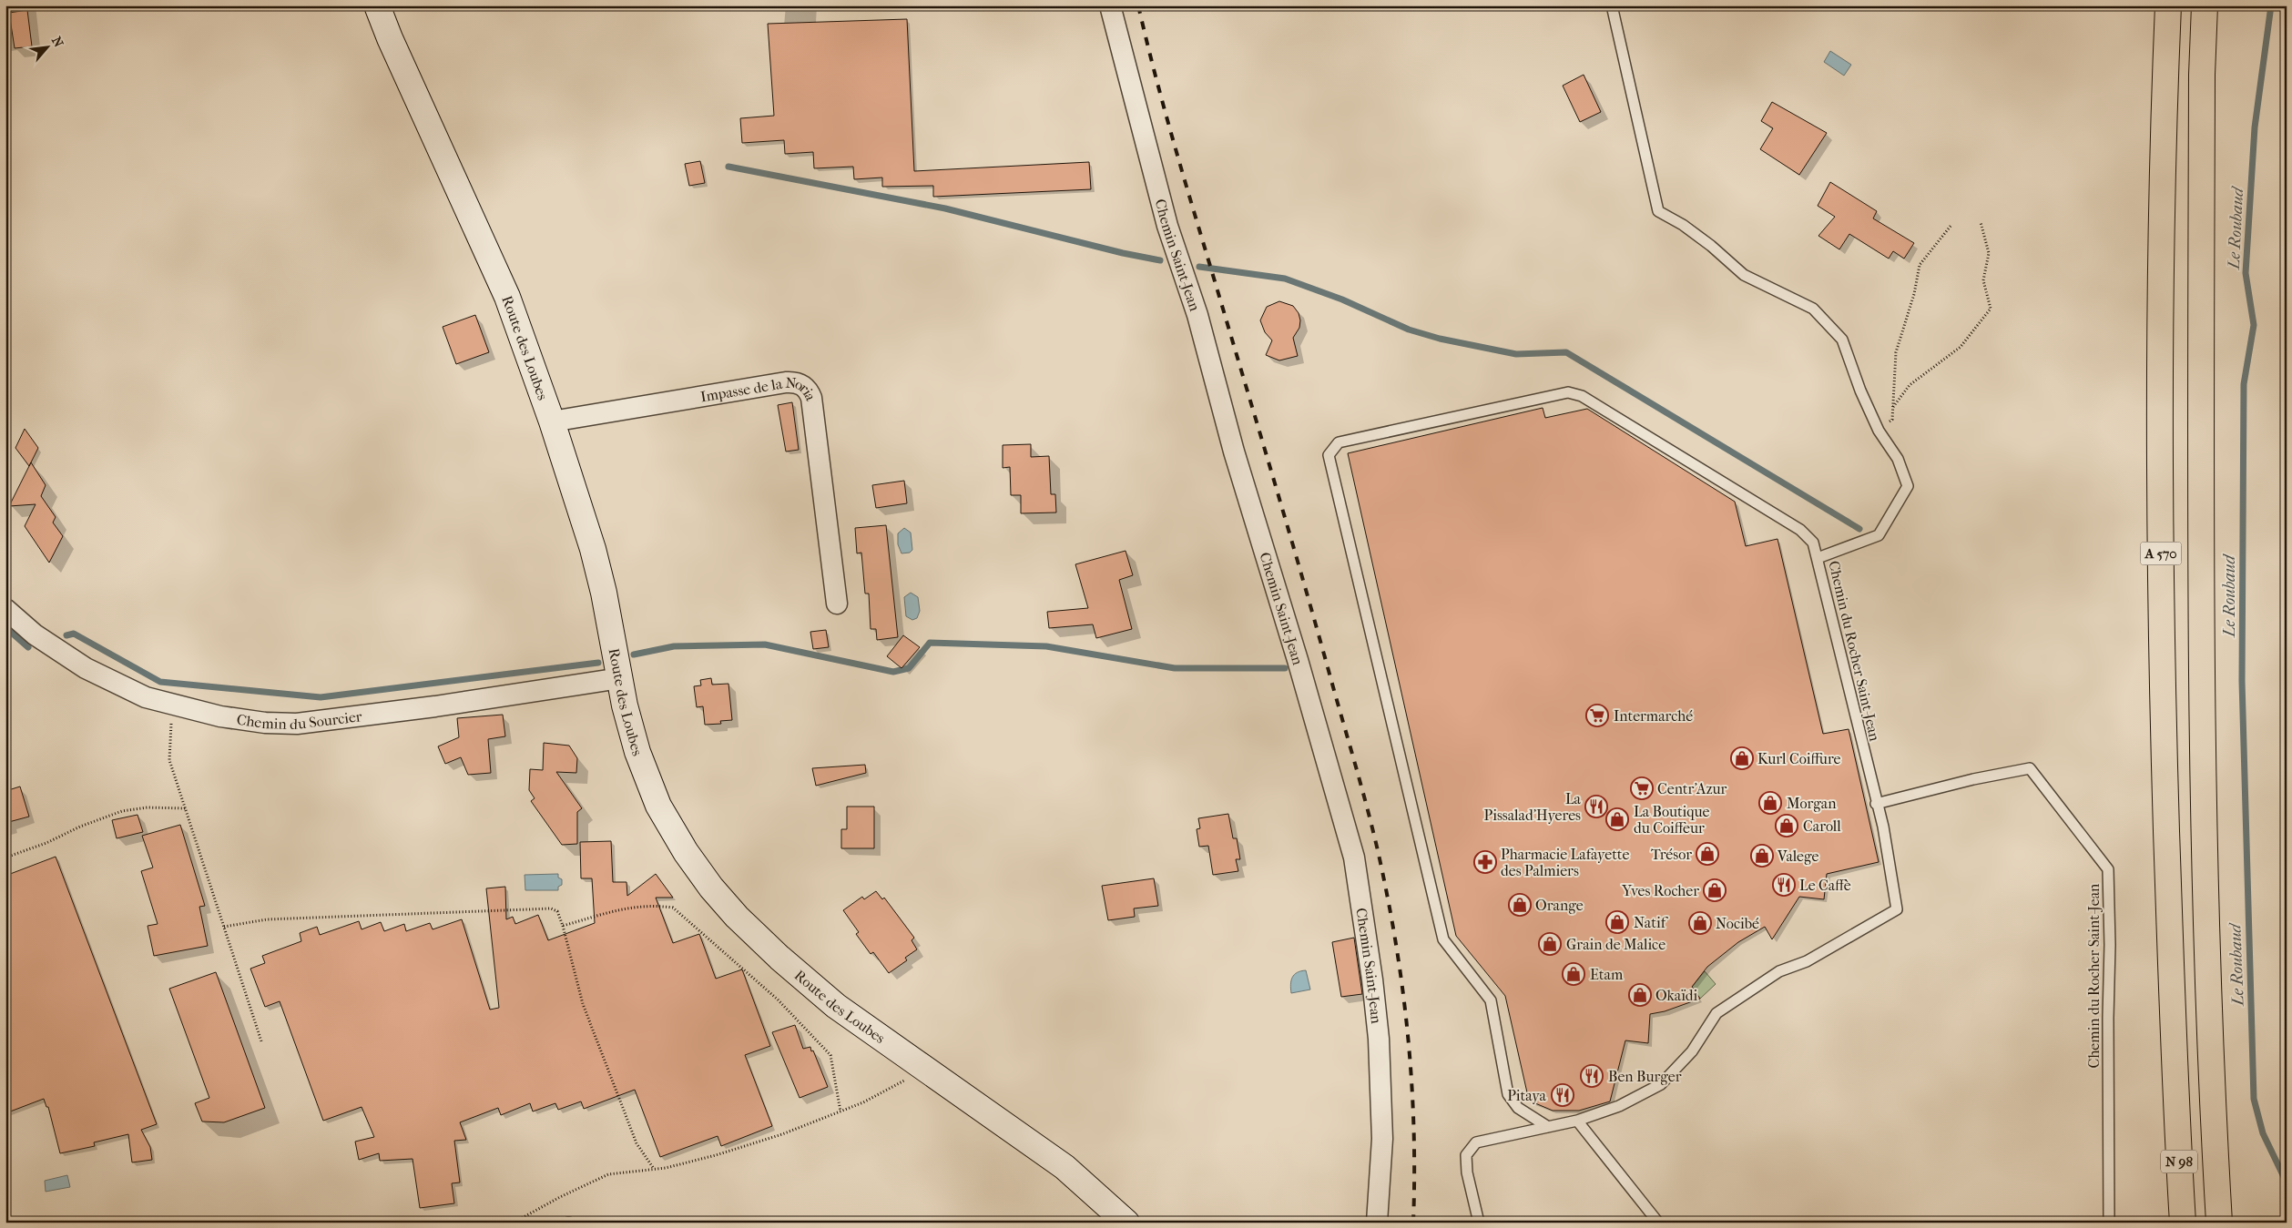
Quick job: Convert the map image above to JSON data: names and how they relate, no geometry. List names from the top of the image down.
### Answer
{
  "streets": {
    "highway": ["A 570", "N 98"],
    "main road": ["Route des Loubes"],
    "street": ["Chemin Saint-Jean", "Impasse de la Noria", "Chemin du Sourcier"],
    "lane": ["Chemin du Rocher Saint-Jean"]
  },
  "crossings": [
    ["Route des Loubes", "Impasse de la Noria"],
    ["Route des Loubes", "Chemin du Sourcier"],
    ["A 570", "N 98"]
  ],
  "water": ["Le Roubaud"],
  "places": {
    "supermarket": ["Intermarché", "Centr'Azur"],
    "shop": [
      "Kurl Coiffure",
      "Morgan",
      "La Boutique du Coiffeur",
      "Caroll",
      "Trésor",
      "Valege",
      "Yves Rocher",
      "Orange",
      "Natif",
      "Nocibé",
      "Grain de Malice",
      "Etam",
      "Okaïdi"
    ],
    "restaurant": [
      "La Pissalad'Hyeres",
      "Le Caffè",
      "Ben Burger",
      "Pitaya"
    ],
    "pharmacy": ["Pharmacie Lafayette des Palmiers"]
  },
  "north": "top right"
}
